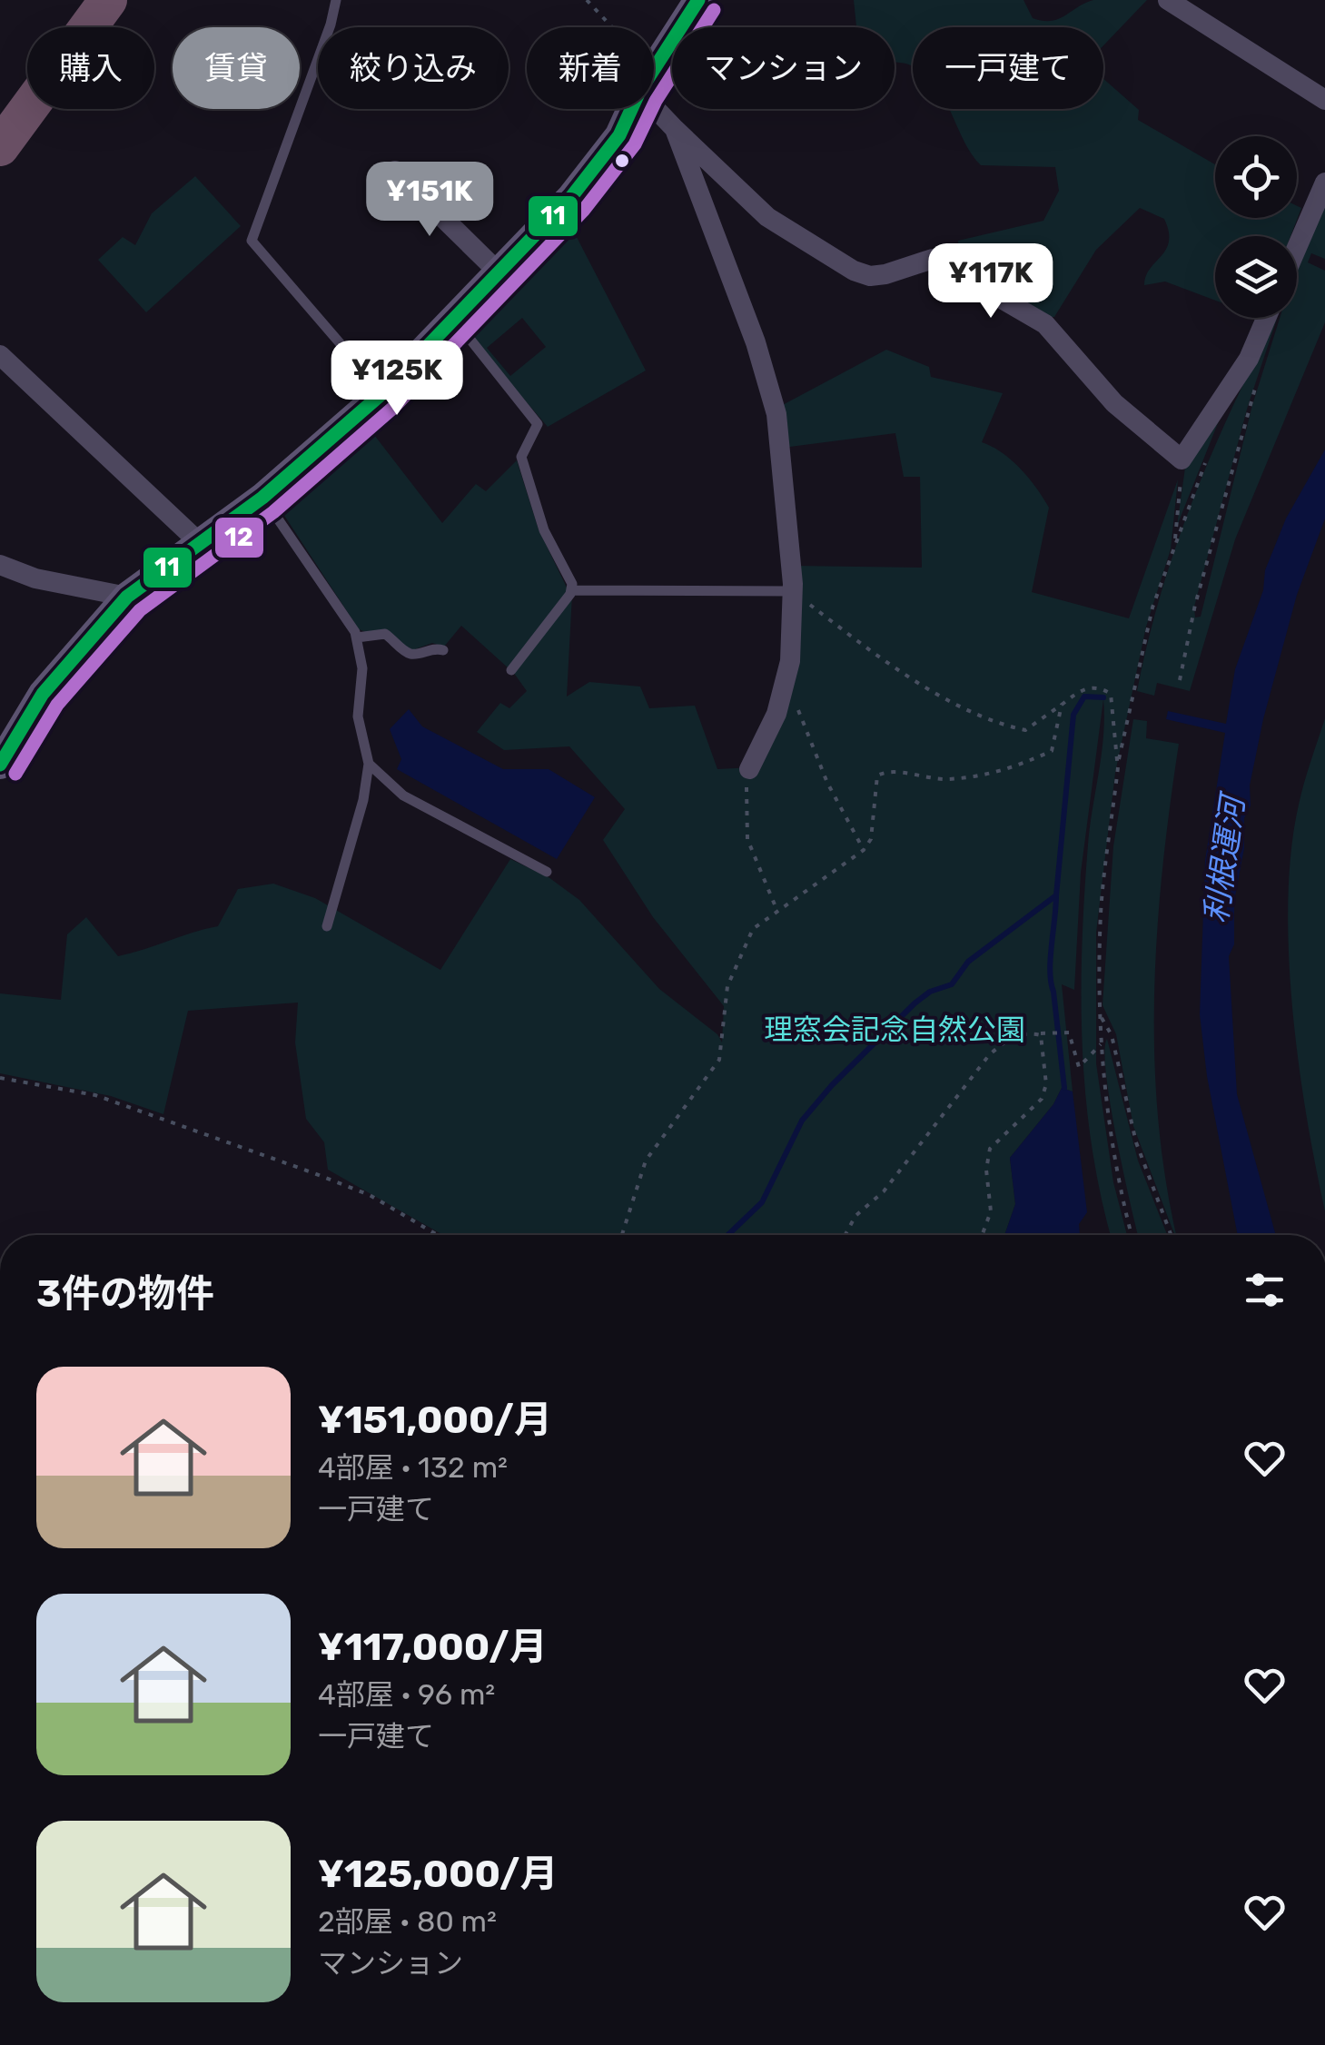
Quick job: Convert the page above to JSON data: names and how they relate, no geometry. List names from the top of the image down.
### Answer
{
  "water": ["利根運河"],
  "parks": ["理窓会記念自然公園"],
  "lines": ["transit line 11", "transit line 12"],
  "page": {
    "chip": [
      "購入",
      "賃貸",
      "絞り込み",
      "新着",
      "マンション",
      "一戸建て"
    ],
    "price": ["¥151K", "¥117K", "¥125K"],
    "heading": "3件の物件",
    "list": [
      {
        "name": "¥151,000/月",
        "note": "4部屋 · 132 m² · 一戸建て"
      },
      {
        "name": "¥117,000/月",
        "note": "4部屋 · 96 m² · 一戸建て"
      },
      {
        "name": "¥125,000/月",
        "note": "2部屋 · 80 m² · マンション"
      }
    ]
  }
}
